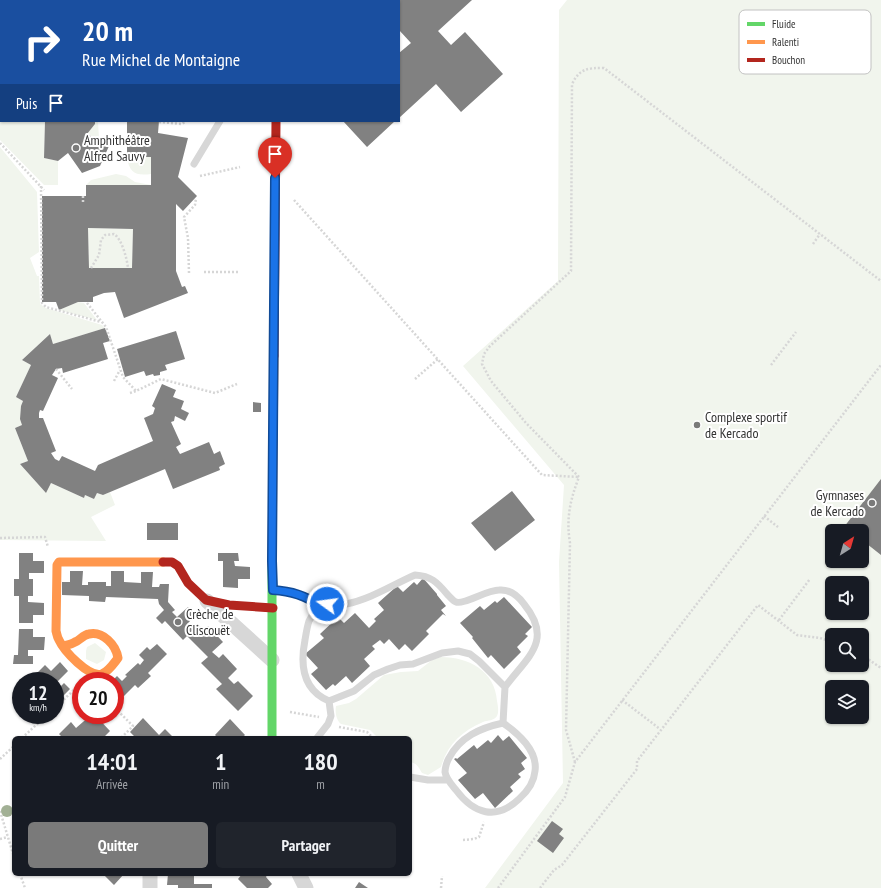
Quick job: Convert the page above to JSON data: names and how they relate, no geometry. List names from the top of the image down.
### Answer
{
  "places": [
    "Amphithéâtre Alfred Sauvy",
    "Complexe sportif de Kercado",
    "Gymnases de Kercado",
    "Crèche de Cliscouët"
  ],
  "legend": ["Fluide", "Ralenti", "Bouchon"],
  "north": "top right",
  "page": {
    "turn": ["20 m", "Rue Michel de Montaigne"],
    "then": "Puis",
    "speed": "12 km/h",
    "limit": "20",
    "eta": [
      "14:01",
      "Arrivée",
      "1",
      "min",
      "180",
      "m"
    ],
    "buttons": ["Quitter", "Partager"]
  }
}
